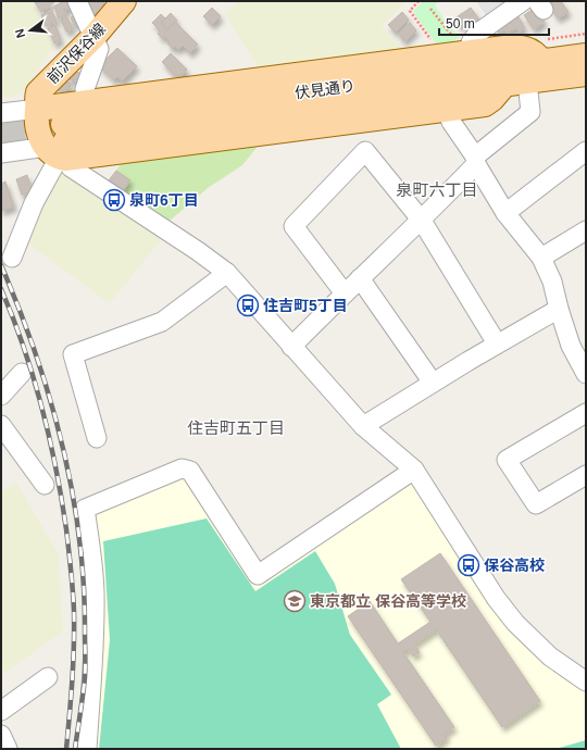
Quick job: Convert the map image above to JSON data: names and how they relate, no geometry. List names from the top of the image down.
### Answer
{
  "streets": {
    "main road": ["前沢保谷線", "伏見通り"]
  },
  "crossings": [
    ["前沢保谷線", "伏見通り"]
  ],
  "districts": ["泉町六丁目", "住吉町五丁目"],
  "places": {
    "bus stop": ["泉町6丁目", "住吉町5丁目", "保谷高校"],
    "school or university": ["東京都立 保谷高等学校"]
  },
  "scale_bar": "50 m",
  "north": "left"
}
